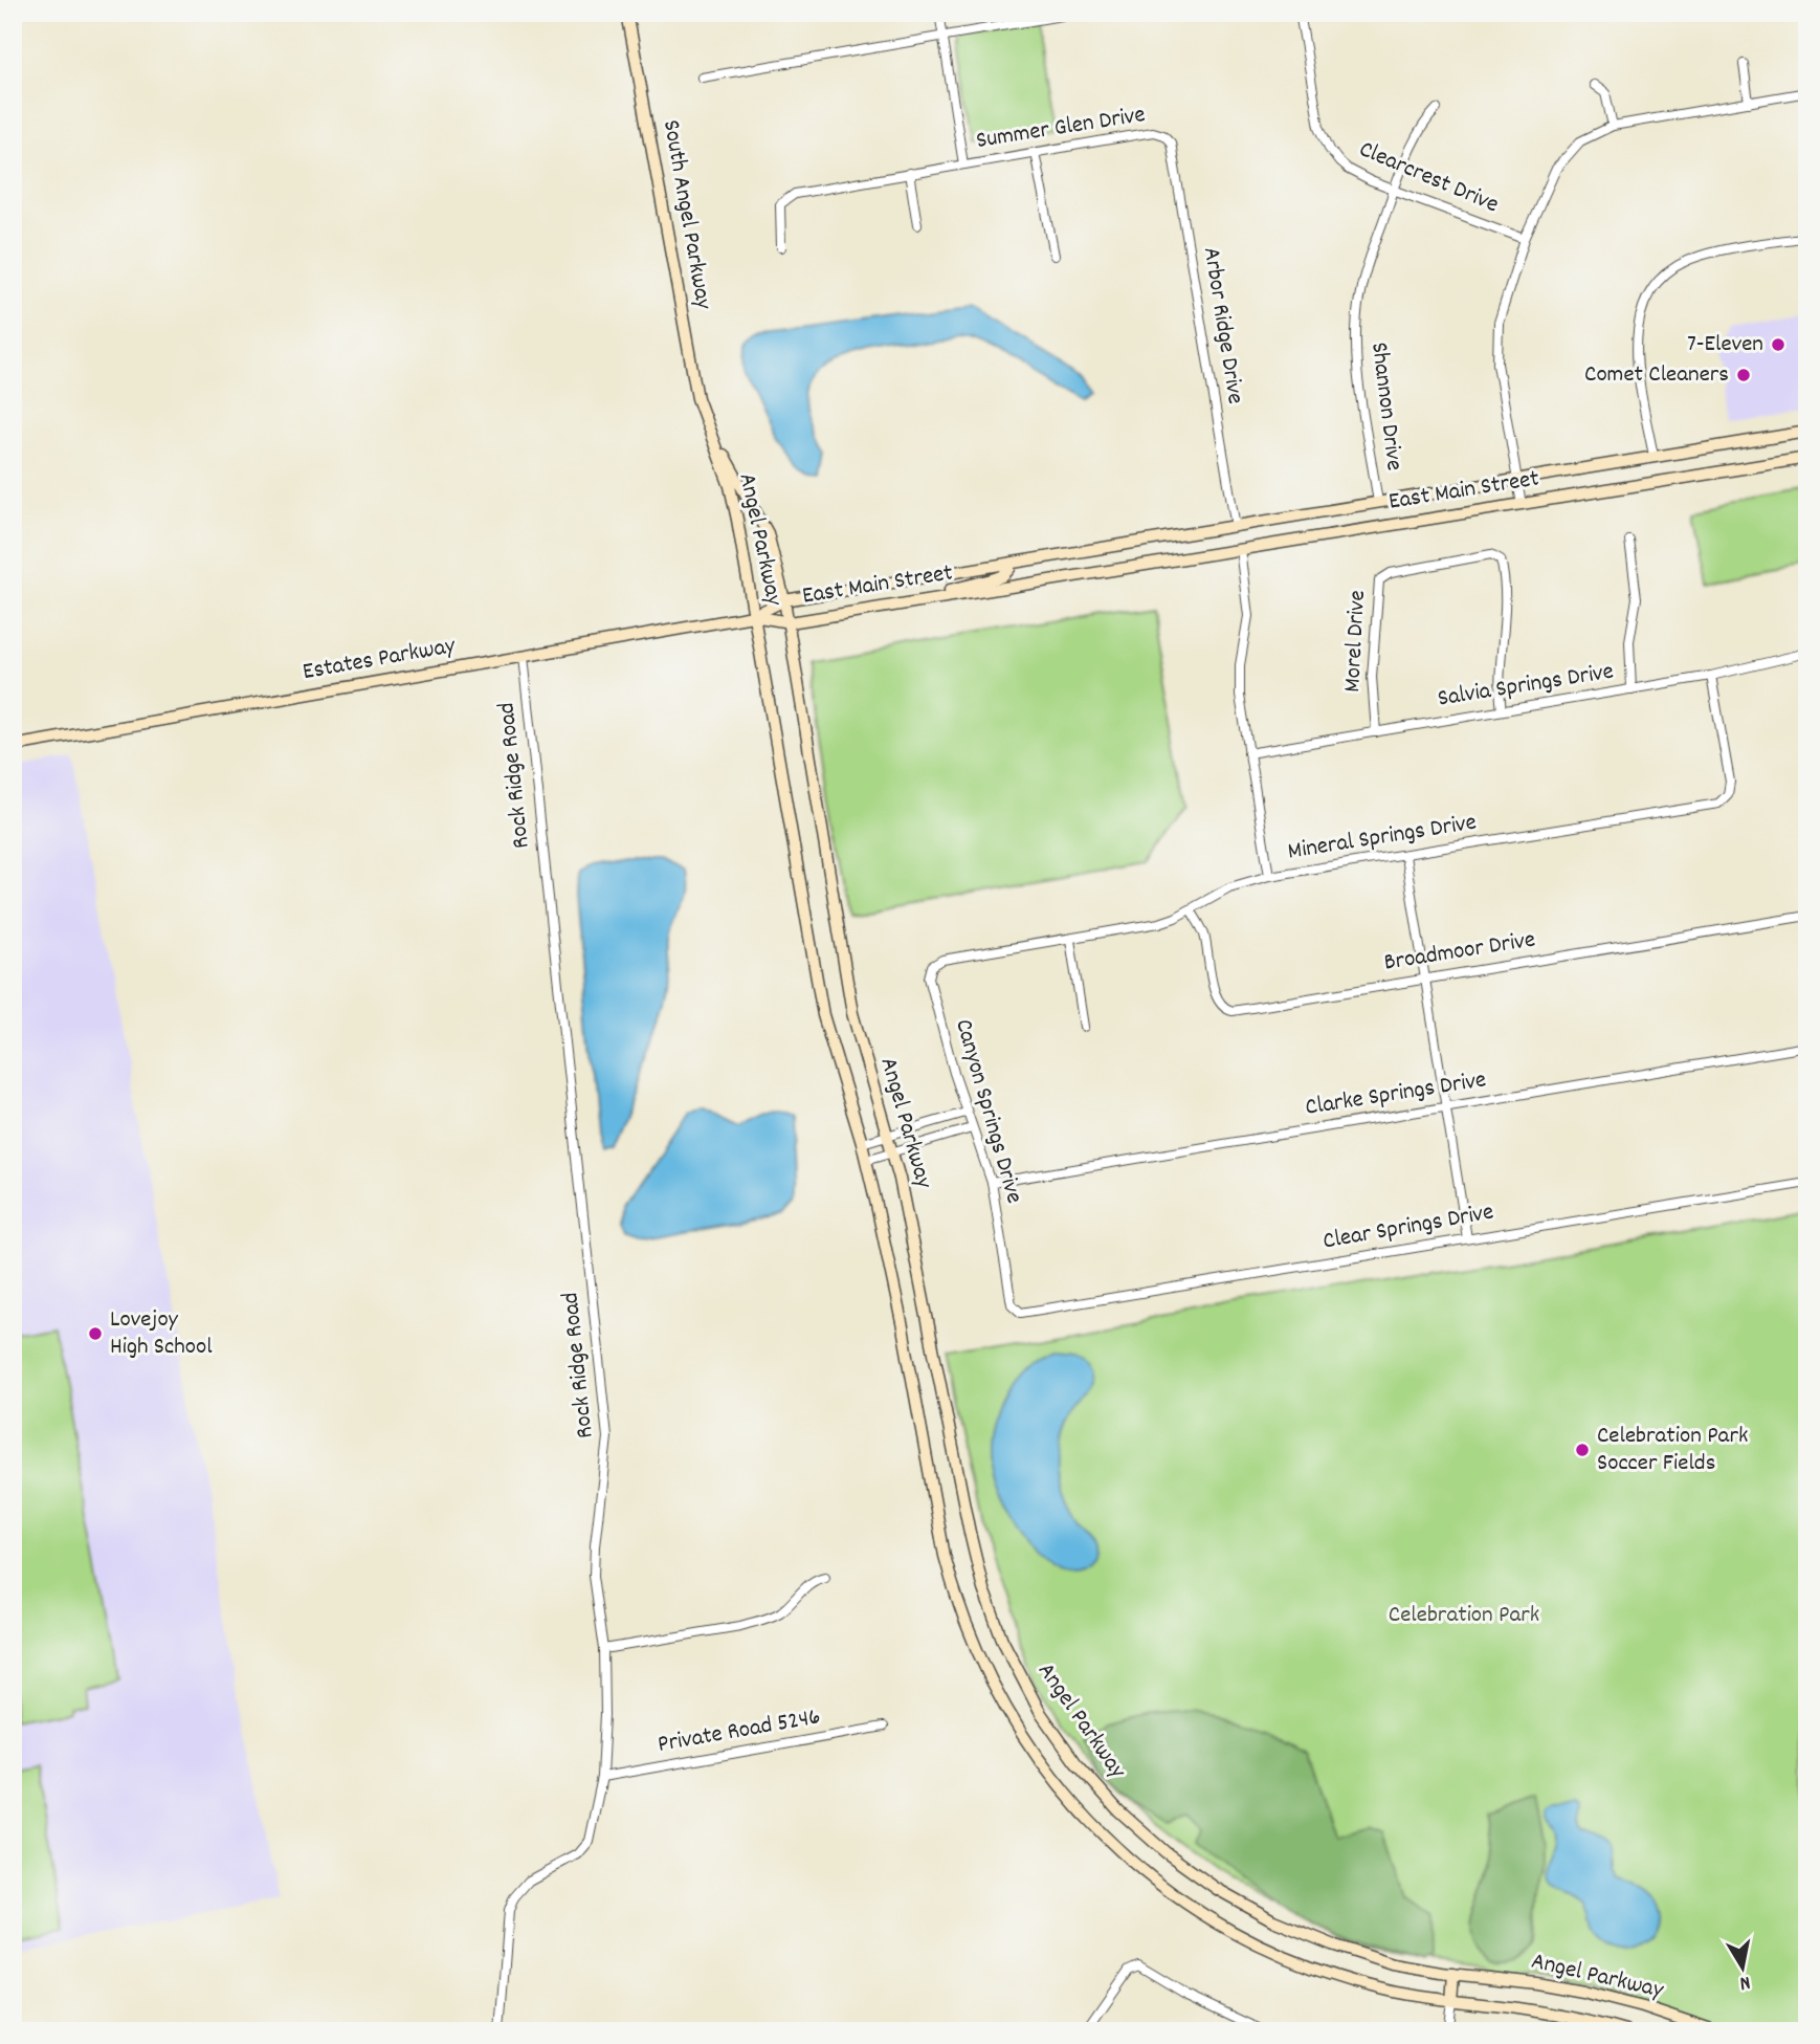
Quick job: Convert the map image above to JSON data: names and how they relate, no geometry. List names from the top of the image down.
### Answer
{
  "streets": {
    "main road": [
      "South Angel Parkway",
      "East Main Street",
      "Angel Parkway",
      "Estates Parkway"
    ],
    "street": [
      "Summer Glen Drive",
      "Clearcrest Drive",
      "Arbor Ridge Drive",
      "Shannon Drive",
      "Morel Drive",
      "Salvia Springs Drive",
      "Rock Ridge Road",
      "Mineral Springs Drive",
      "Broadmoor Drive",
      "Clarke Springs Drive",
      "Canyon Springs Drive",
      "Clear Springs Drive",
      "Private Road 5246"
    ]
  },
  "crossings": [
    ["Summer Glen Drive", "Arbor Ridge Drive"],
    ["Clearcrest Drive", "Shannon Drive"],
    ["South Angel Parkway", "Angel Parkway"],
    ["Arbor Ridge Drive", "East Main Street"],
    ["Shannon Drive", "East Main Street"],
    ["East Main Street", "Angel Parkway"],
    ["East Main Street", "Estates Parkway"],
    ["Angel Parkway", "Estates Parkway"],
    ["Morel Drive", "Salvia Springs Drive"],
    ["Estates Parkway", "Rock Ridge Road"],
    ["Salvia Springs Drive", "Mineral Springs Drive"],
    ["Rock Ridge Road", "Private Road 5246"],
    ["Mineral Springs Drive", "Broadmoor Drive"],
    ["Mineral Springs Drive", "Canyon Springs Drive"],
    ["Clarke Springs Drive", "Canyon Springs Drive"],
    ["Canyon Springs Drive", "Clear Springs Drive"]
  ],
  "parks": ["Celebration Park"],
  "places": [
    "7-Eleven",
    "Comet Cleaners",
    "Lovejoy High School",
    "Celebration Park Soccer Fields"
  ],
  "north": "bottom"
}
